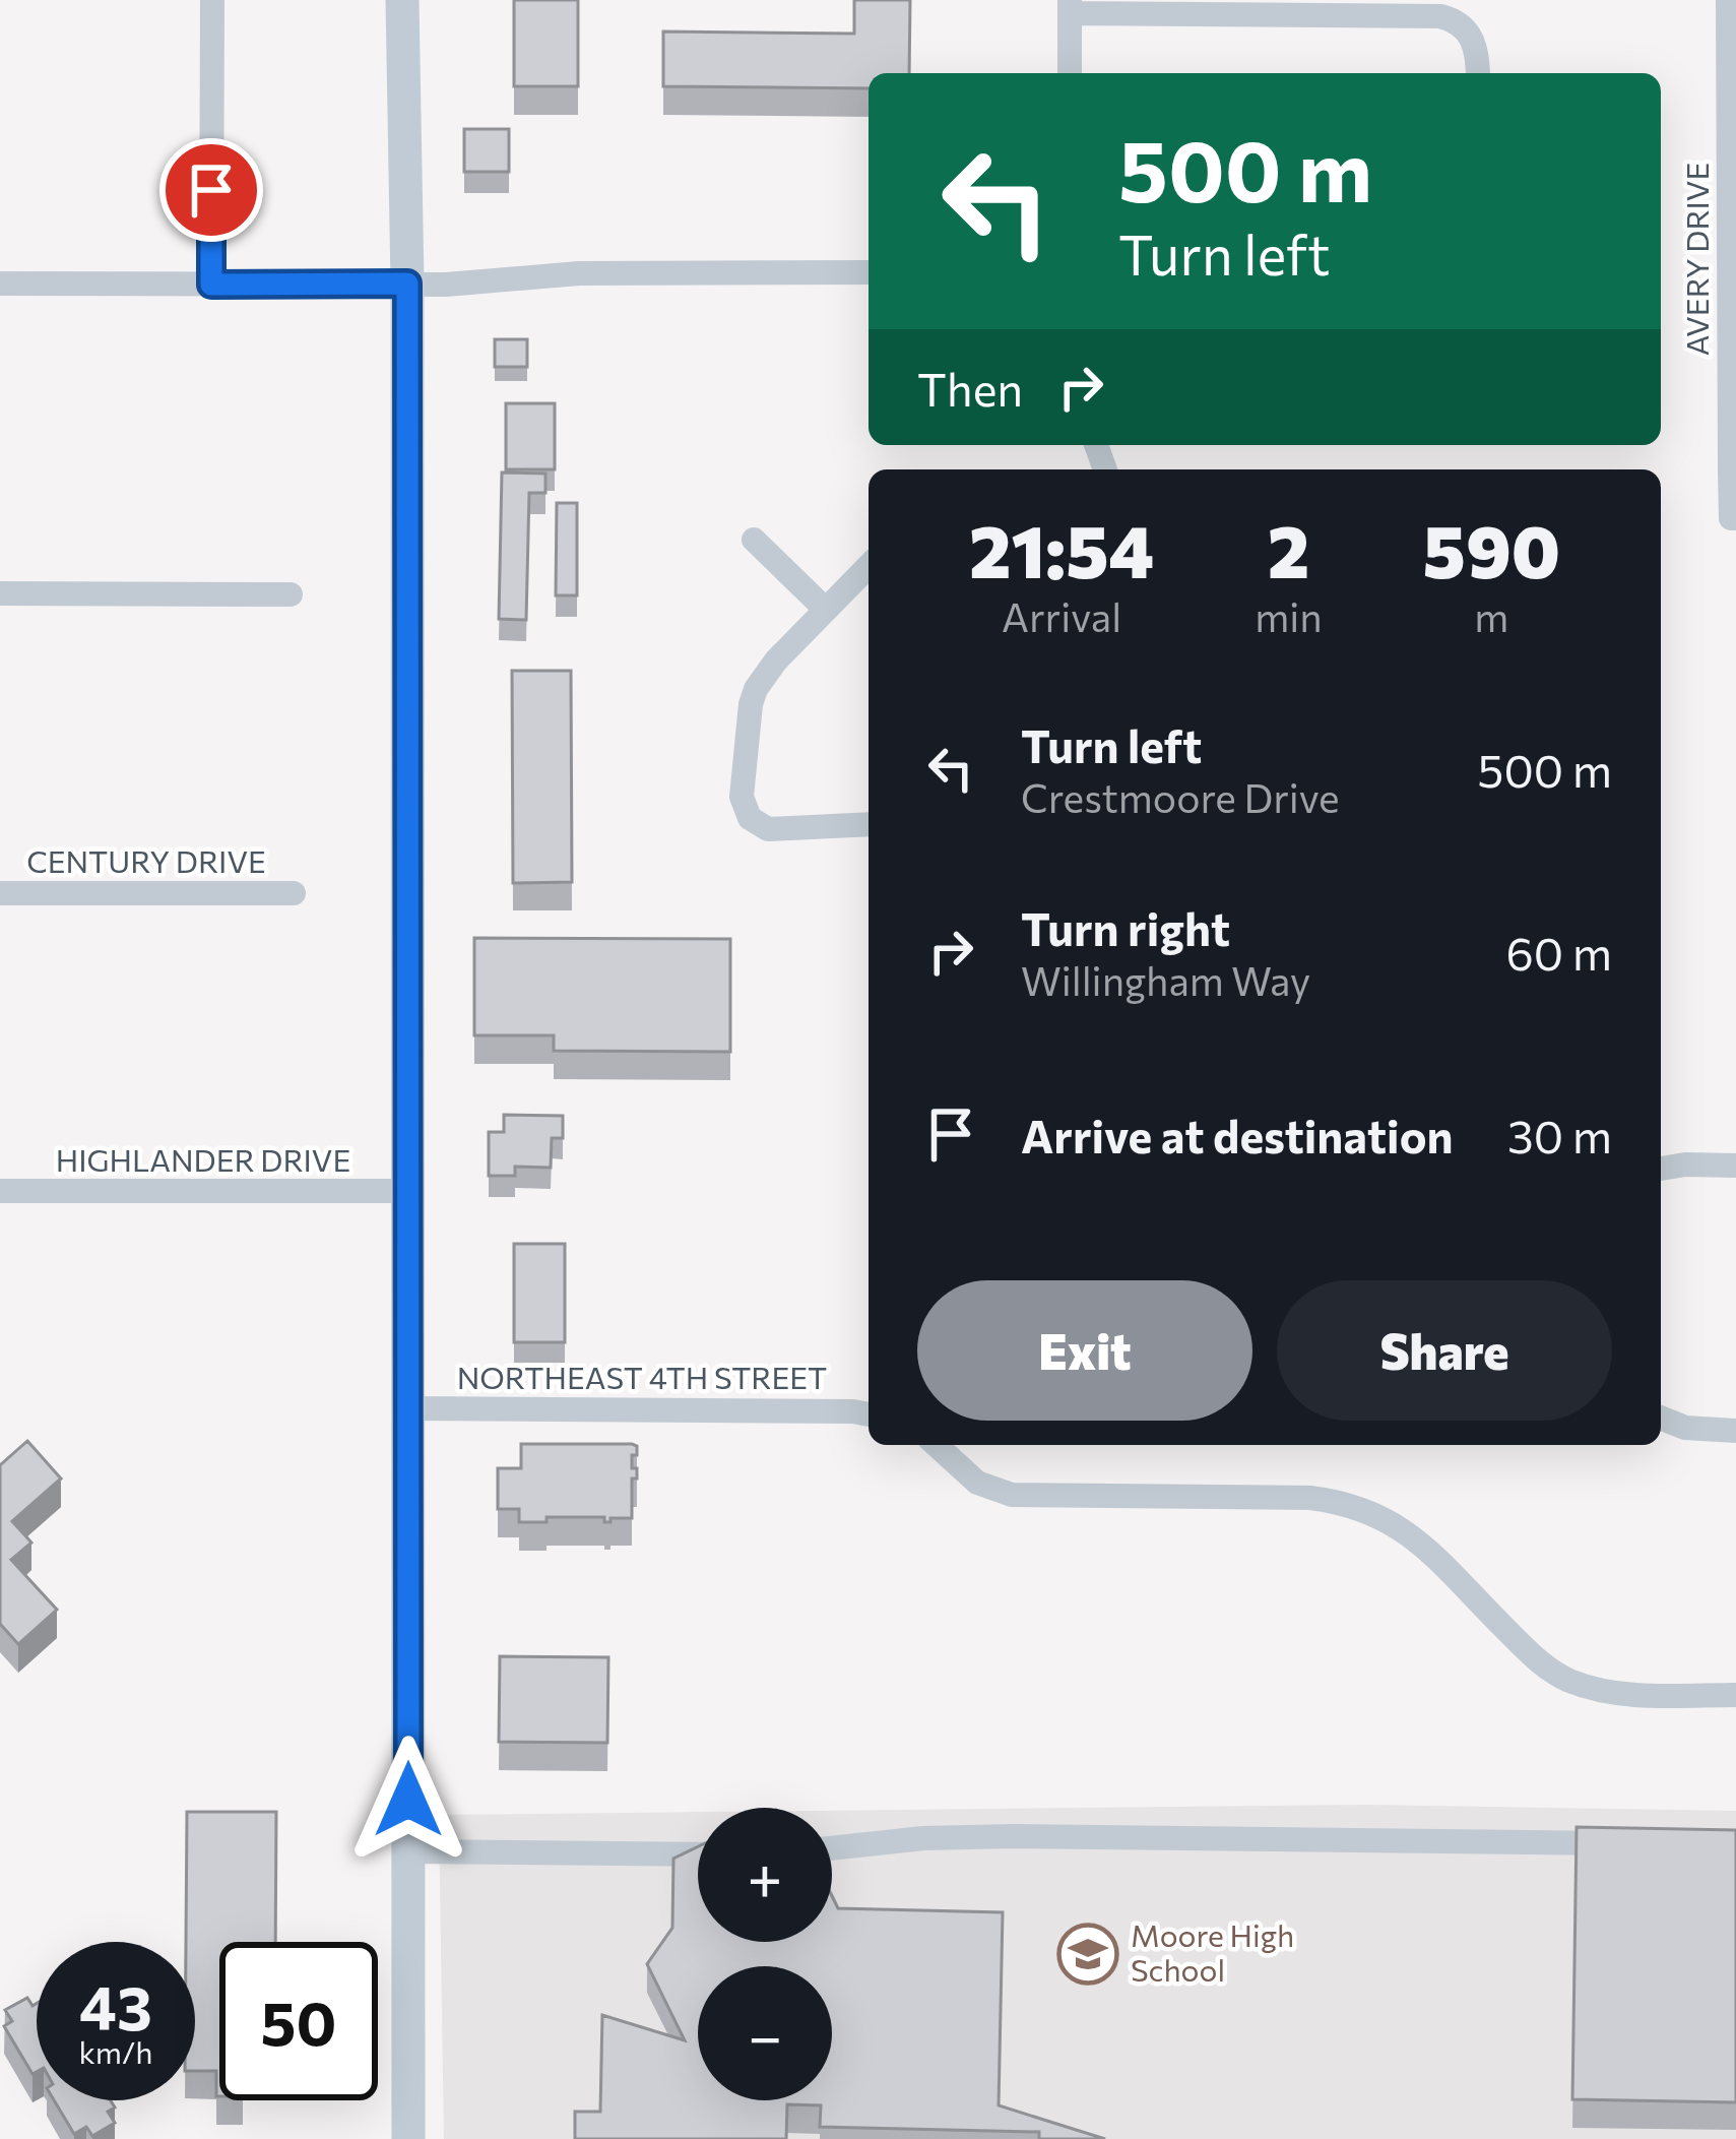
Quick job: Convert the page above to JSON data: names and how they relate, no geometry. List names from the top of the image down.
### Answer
{
  "streets": {
    "street": [
      "AVERY DRIVE",
      "CENTURY DRIVE",
      "HIGHLANDER DRIVE",
      "NORTHEAST 4TH STREET"
    ]
  },
  "places": {
    "school or university": ["Moore High School"]
  },
  "page": {
    "turn": ["500 m", "Turn left"],
    "then": "Then",
    "eta": [
      "21:54",
      "Arrival",
      "2",
      "min",
      "590",
      "m"
    ],
    "list": [
      {
        "name": "Turn left",
        "note": "Crestmoore Drive",
        "value": "500 m"
      },
      {
        "name": "Turn right",
        "note": "Willingham Way",
        "value": "60 m"
      },
      {
        "name": "Arrive at destination",
        "value": "30 m"
      }
    ],
    "buttons": ["Exit", "Share"],
    "map_buttons": ["+", "−"],
    "speed": "43 km/h",
    "limit": "50"
  }
}
